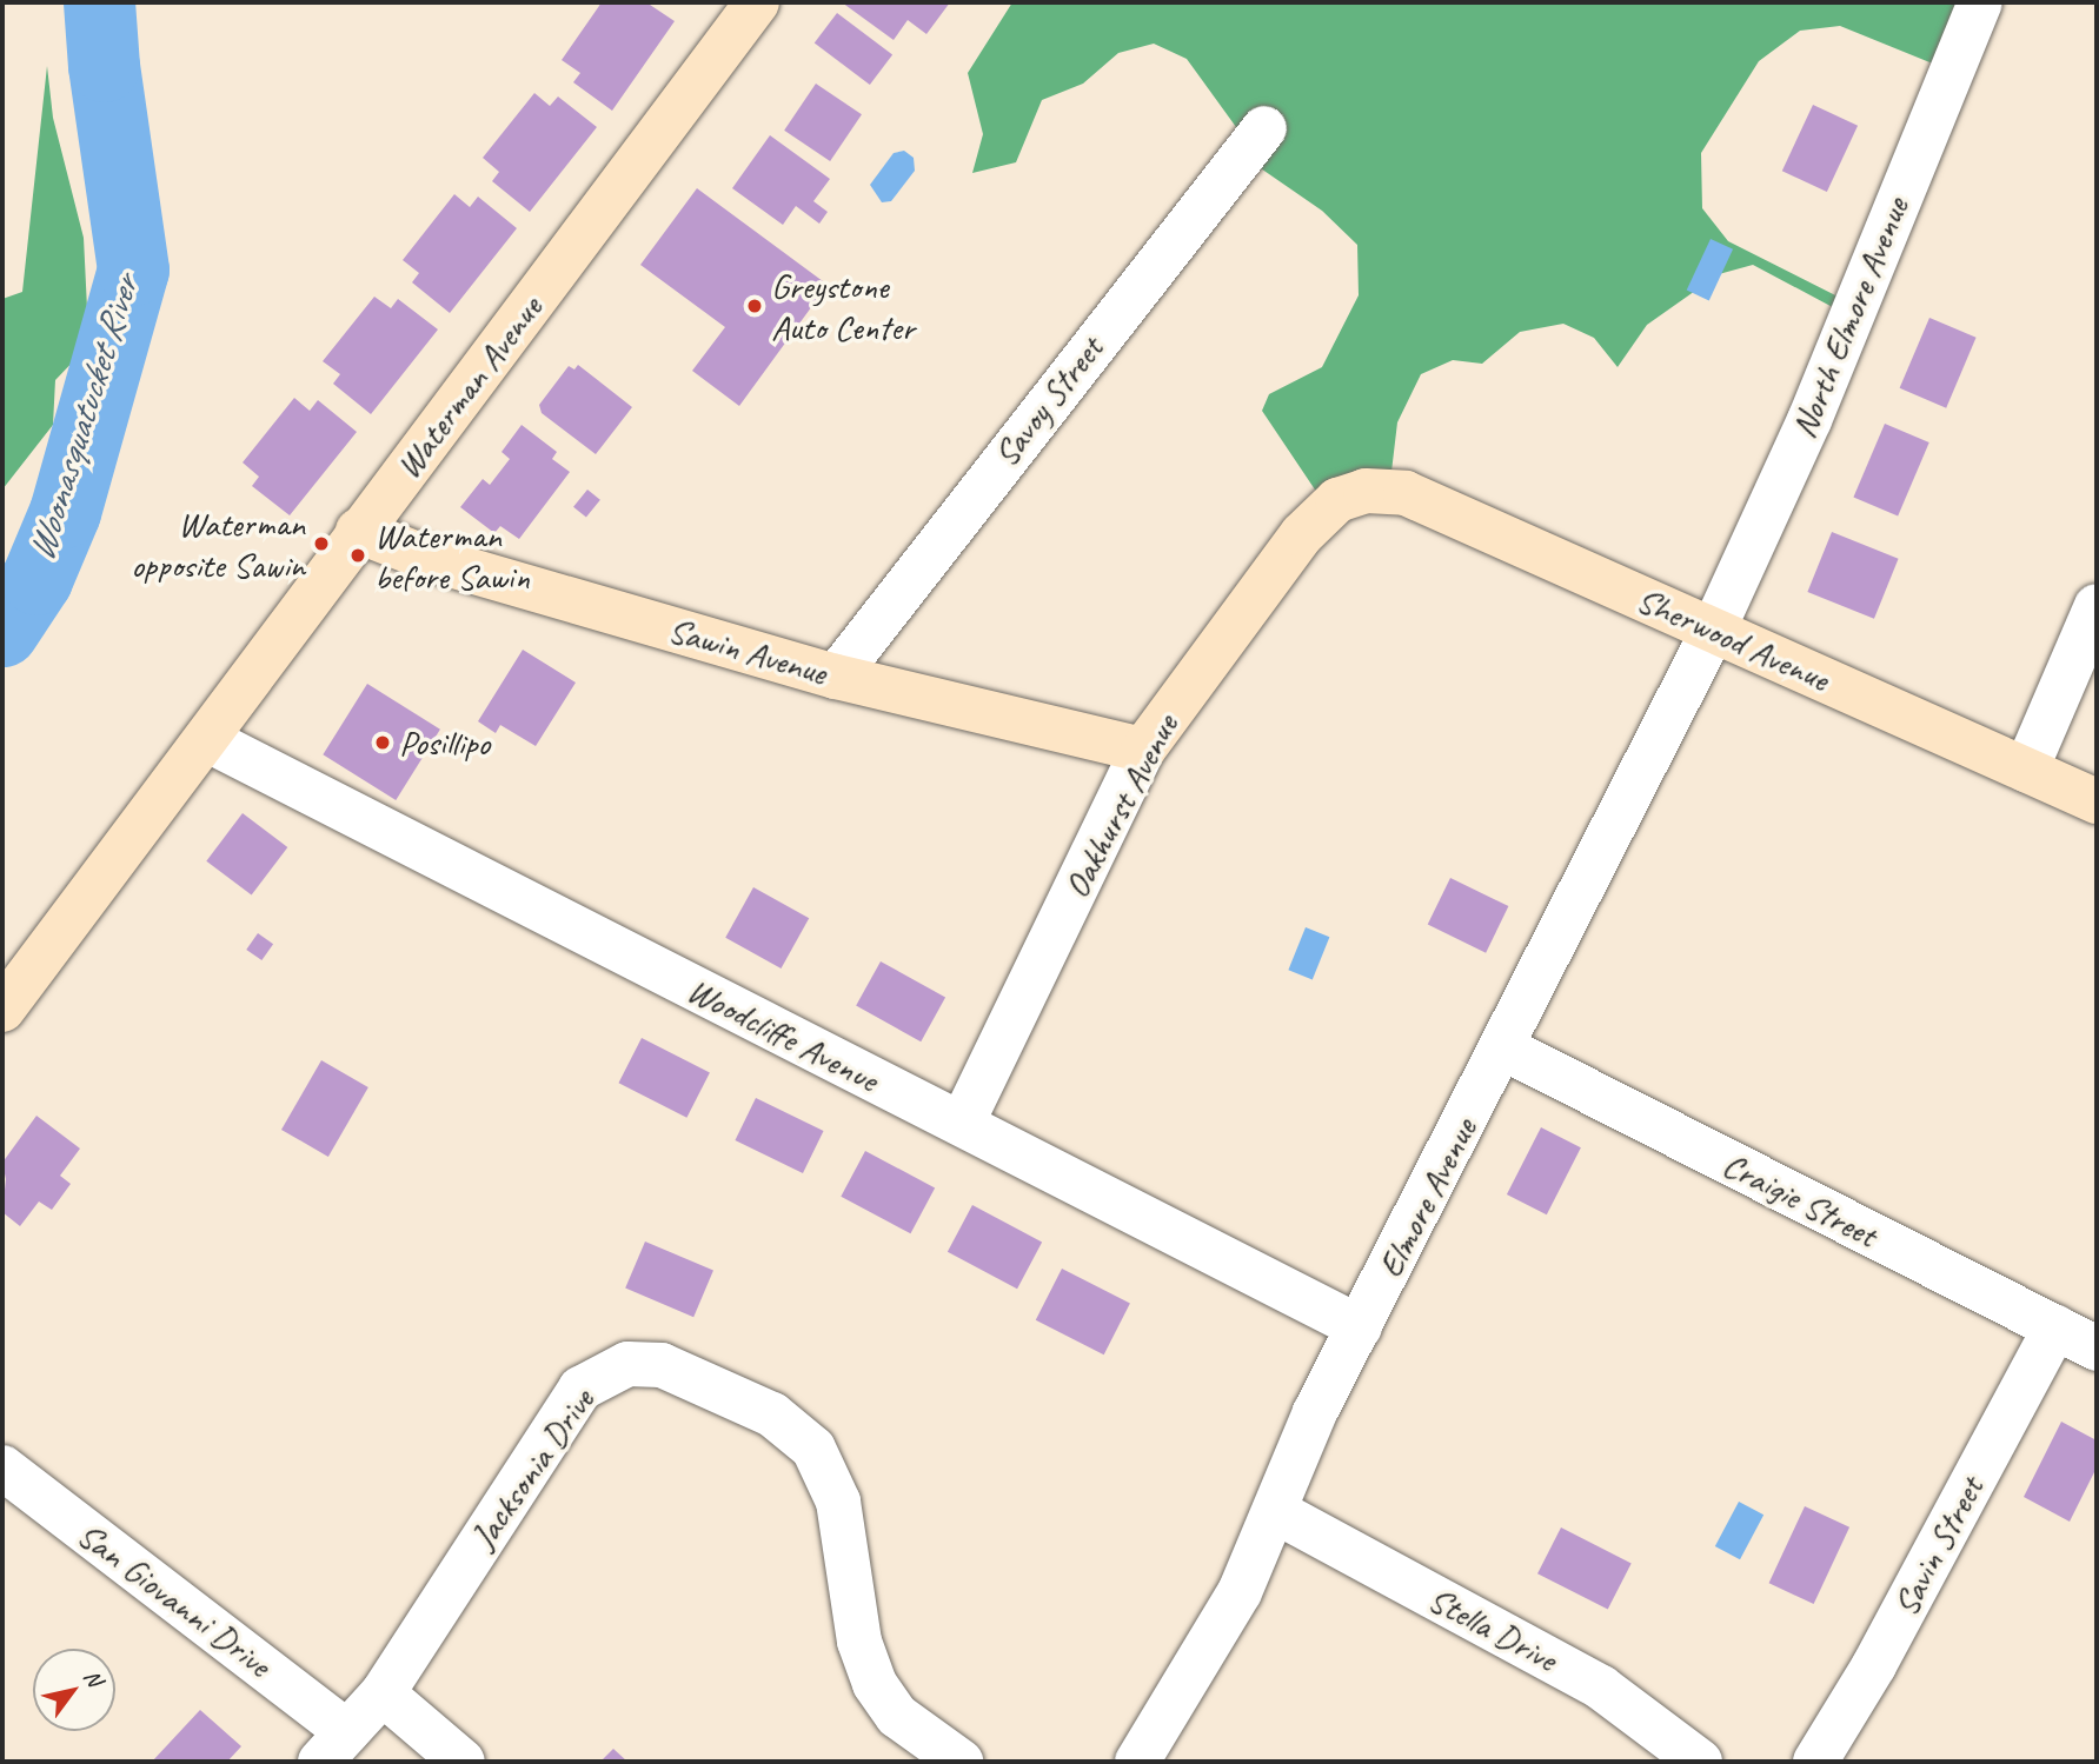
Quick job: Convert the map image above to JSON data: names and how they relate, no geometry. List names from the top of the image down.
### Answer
{
  "streets": {
    "street": [
      "North Elmore Avenue",
      "Waterman Avenue",
      "Savoy Street",
      "Sherwood Avenue",
      "Sawin Avenue",
      "Oakhurst Avenue",
      "Woodcliffe Avenue",
      "Elmore Avenue",
      "Craigie Street",
      "Jacksonia Drive",
      "Savin Street",
      "San Giovanni Drive",
      "Stella Drive"
    ]
  },
  "crossings": [
    ["North Elmore Avenue", "Sherwood Avenue"],
    ["North Elmore Avenue", "Elmore Avenue"],
    ["Waterman Avenue", "Sawin Avenue"],
    ["Waterman Avenue", "Woodcliffe Avenue"],
    ["Savoy Street", "Sawin Avenue"],
    ["Sherwood Avenue", "Oakhurst Avenue"],
    ["Sherwood Avenue", "Elmore Avenue"],
    ["Sawin Avenue", "Oakhurst Avenue"],
    ["Oakhurst Avenue", "Woodcliffe Avenue"],
    ["Woodcliffe Avenue", "Elmore Avenue"],
    ["Elmore Avenue", "Craigie Street"],
    ["Elmore Avenue", "Stella Drive"],
    ["Craigie Street", "Savin Street"],
    ["Jacksonia Drive", "San Giovanni Drive"]
  ],
  "water": ["Woonasquatucket River"],
  "places": [
    "Greystone Auto Center",
    "Waterman opposite Sawin",
    "Waterman before Sawin",
    "Posillipo"
  ],
  "north": "top right"
}
